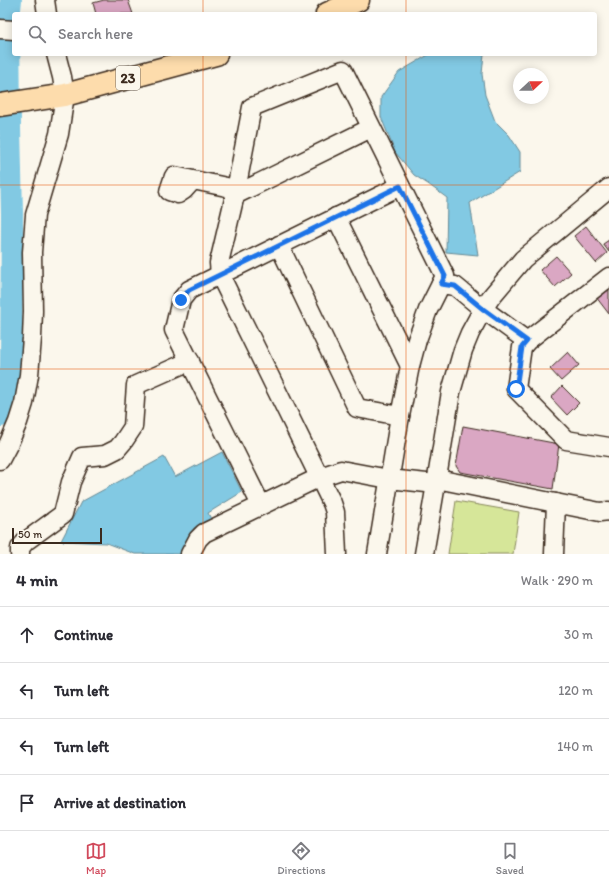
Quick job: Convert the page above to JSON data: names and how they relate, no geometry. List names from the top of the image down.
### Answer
{
  "streets": {
    "highway": ["23"]
  },
  "scale_bar": "50 m",
  "north": "right",
  "page": {
    "search": "Search here",
    "scale": "50 m",
    "heading": ["4 min", "Walk · 290 m"],
    "list": [
      ["Continue", "30 m"],
      ["Turn left", "120 m"],
      ["Turn left", "140 m"],
      "Arrive at destination"
    ],
    "nav": ["Map", "Directions", "Saved"]
  }
}
